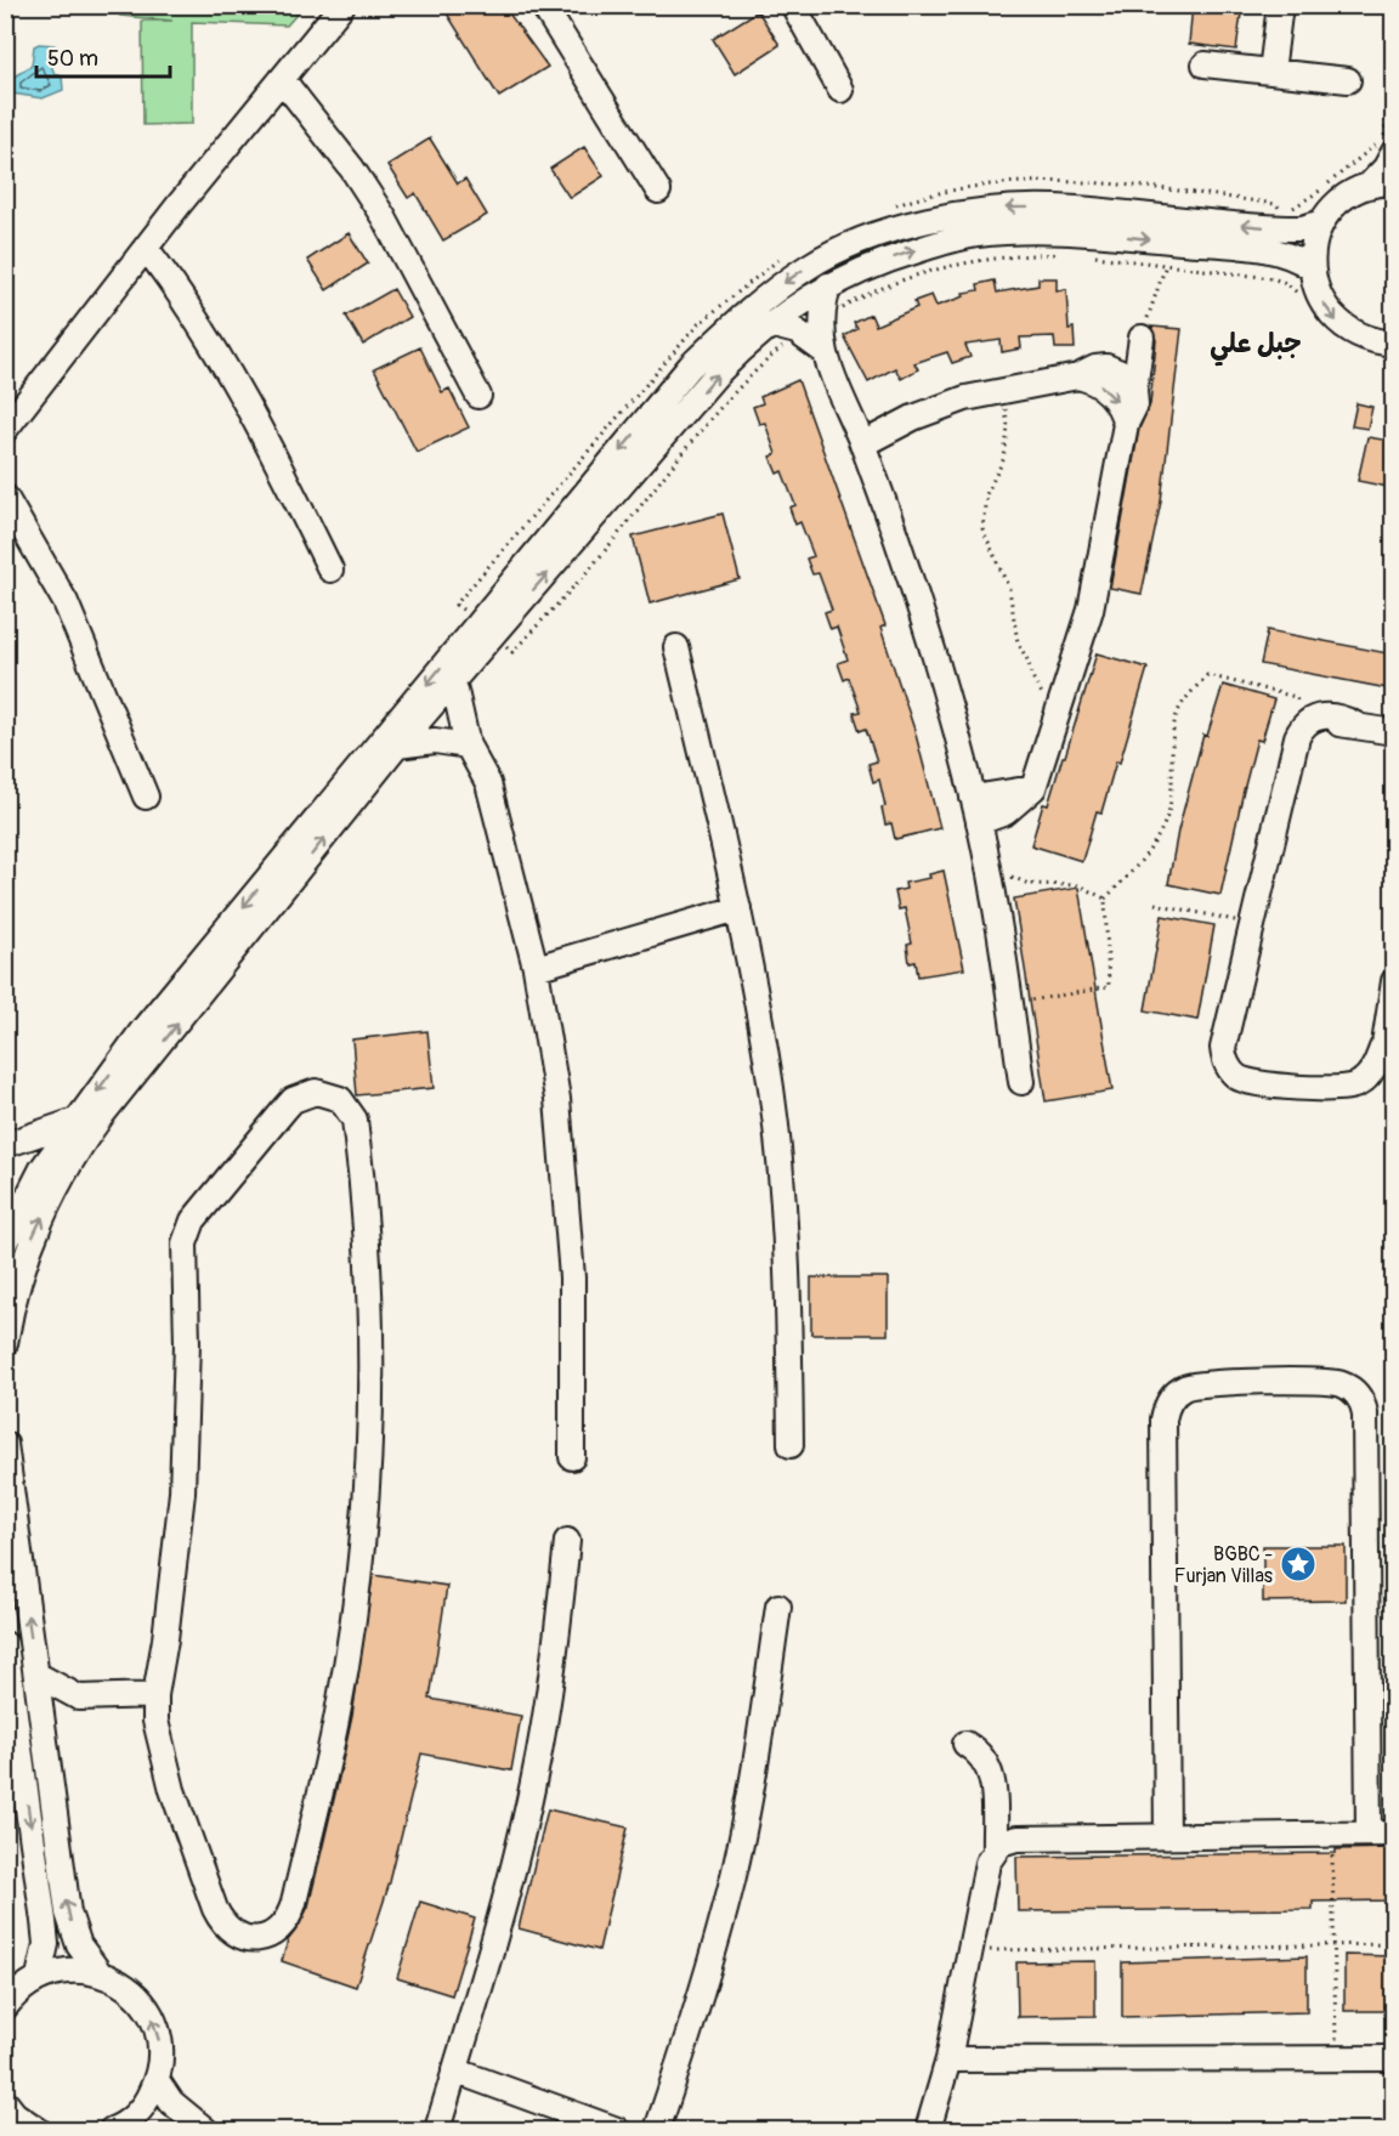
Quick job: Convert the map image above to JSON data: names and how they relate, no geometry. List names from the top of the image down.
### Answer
{
  "districts": ["جبل علي"],
  "places": {
    "place": ["BGBC - Furjan Villas"]
  },
  "scale_bar": "50 m"
}
